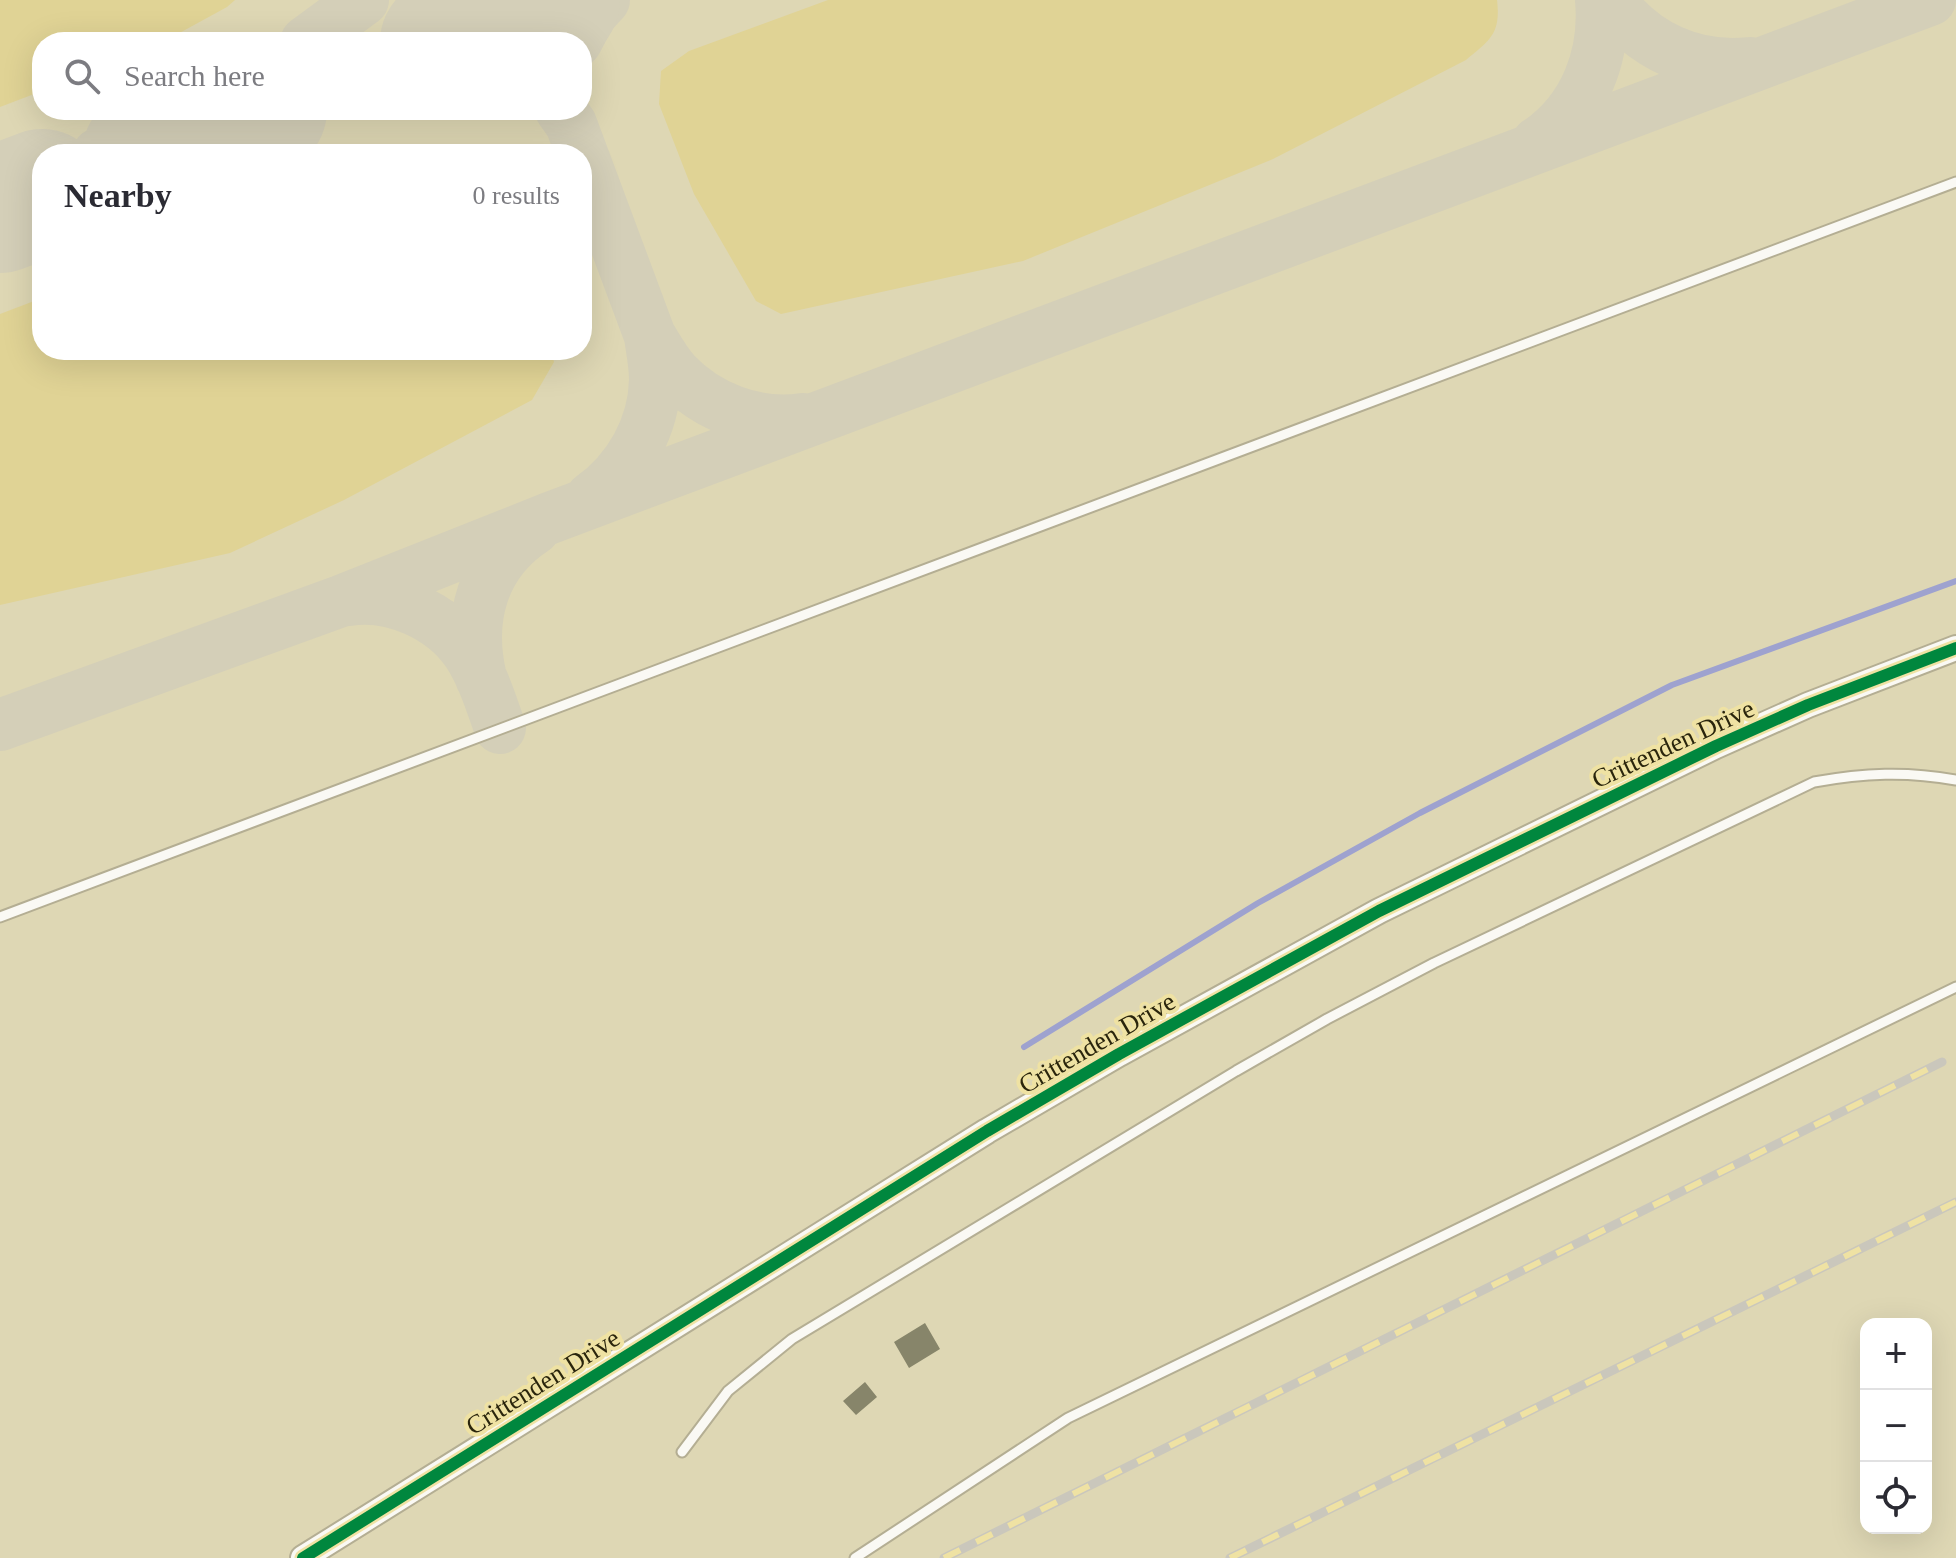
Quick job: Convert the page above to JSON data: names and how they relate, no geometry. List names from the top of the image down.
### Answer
{
  "streets": {
    "street": ["Crittenden Drive"]
  },
  "page": {
    "search": "Search here",
    "heading": ["Nearby", "0 results"],
    "map_buttons": ["+", "−"]
  }
}
